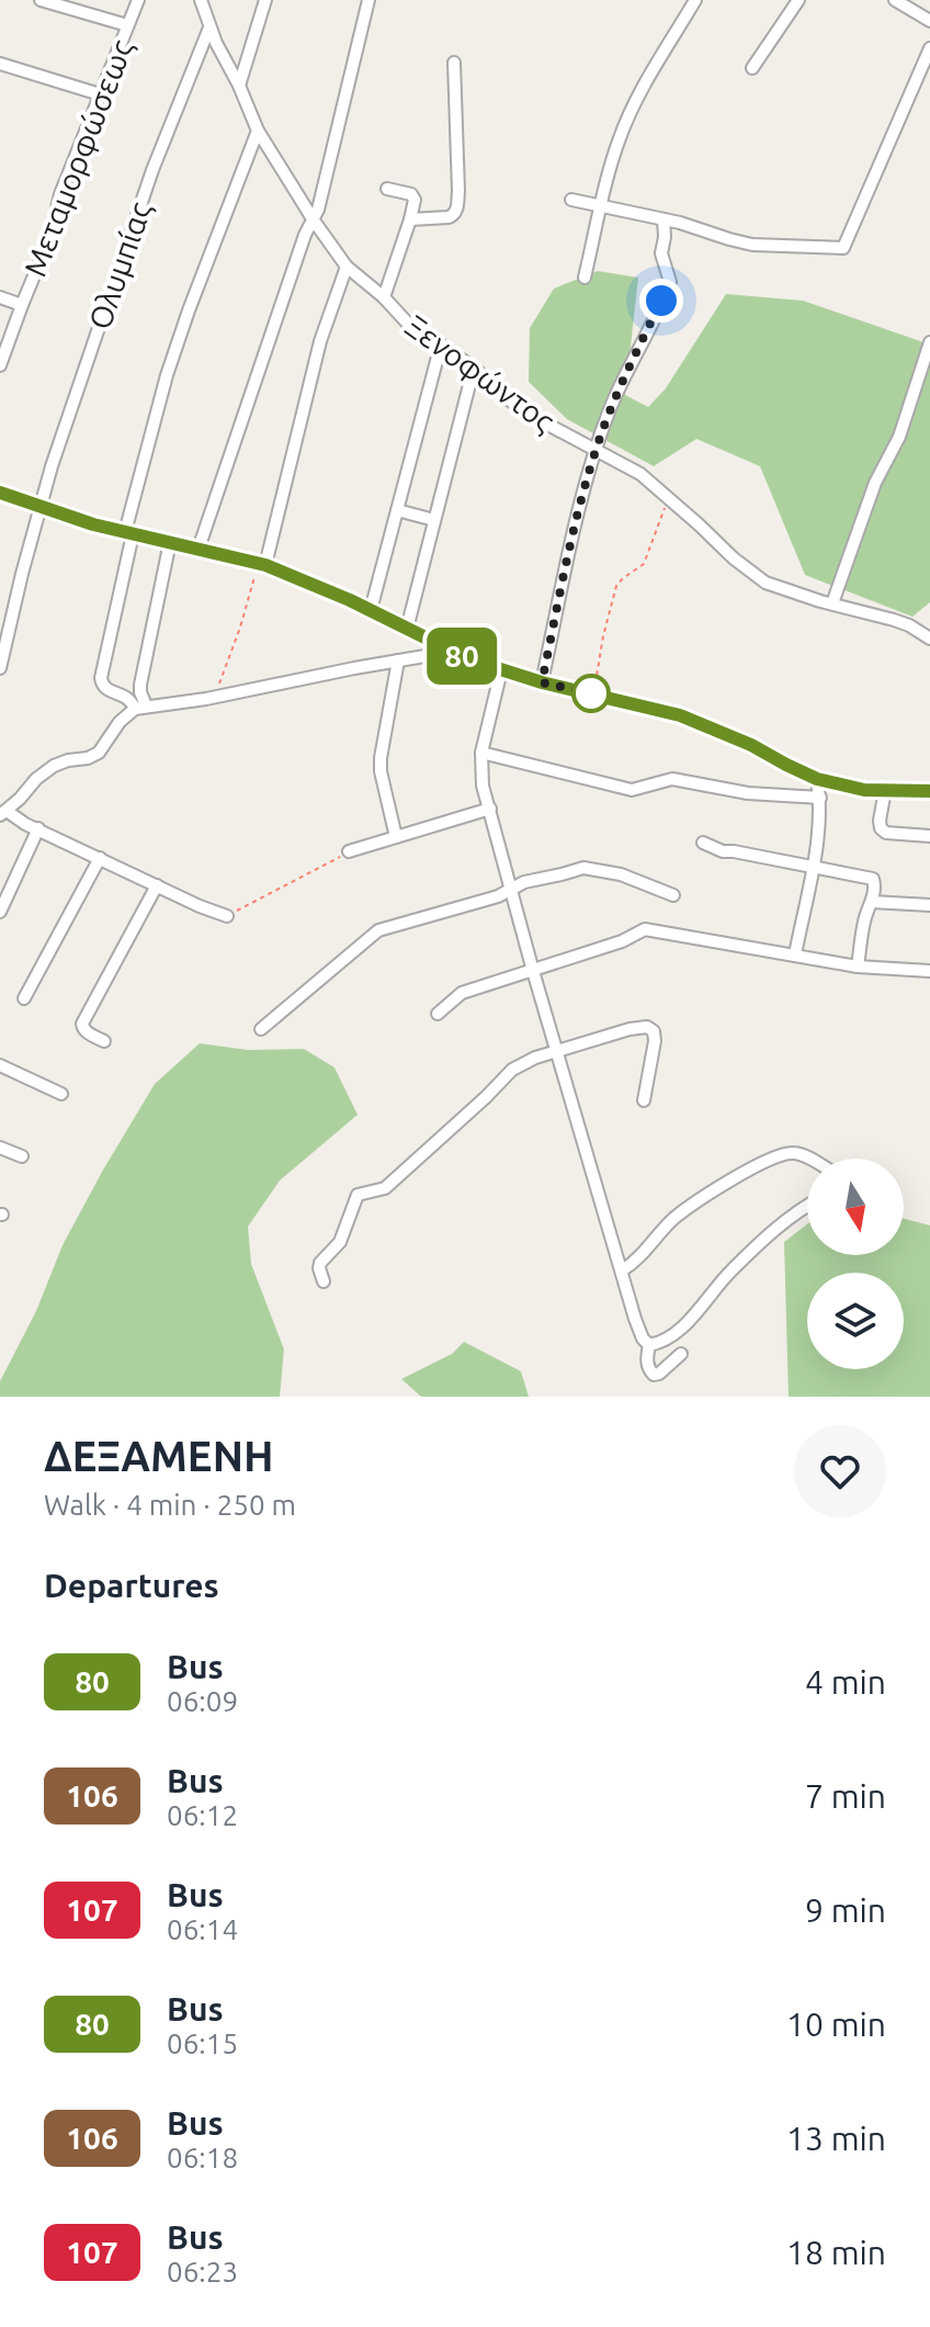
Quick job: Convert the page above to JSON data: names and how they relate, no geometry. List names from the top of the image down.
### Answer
{
  "streets": {
    "street": ["Μεταμορφώσεως", "Ολυμπίας", "Ξενοφώντος"]
  },
  "crossings": [
    ["Ολυμπίας", "Ξενοφώντος"]
  ],
  "lines": ["bus line 80"],
  "north": "bottom",
  "page": {
    "on_map": "80",
    "heading": [
      ["ΔΕΞΑΜΕΝΗ", "Walk · 4 min · 250 m"],
      "Departures"
    ],
    "list": [
      {
        "mark": "80",
        "name": "Bus",
        "note": "06:09",
        "value": "4 min"
      },
      {
        "mark": "106",
        "name": "Bus",
        "note": "06:12",
        "value": "7 min"
      },
      {
        "mark": "107",
        "name": "Bus",
        "note": "06:14",
        "value": "9 min"
      },
      {
        "mark": "80",
        "name": "Bus",
        "note": "06:15",
        "value": "10 min"
      },
      {
        "mark": "106",
        "name": "Bus",
        "note": "06:18",
        "value": "13 min"
      },
      {
        "mark": "107",
        "name": "Bus",
        "note": "06:23",
        "value": "18 min"
      }
    ]
  }
}
